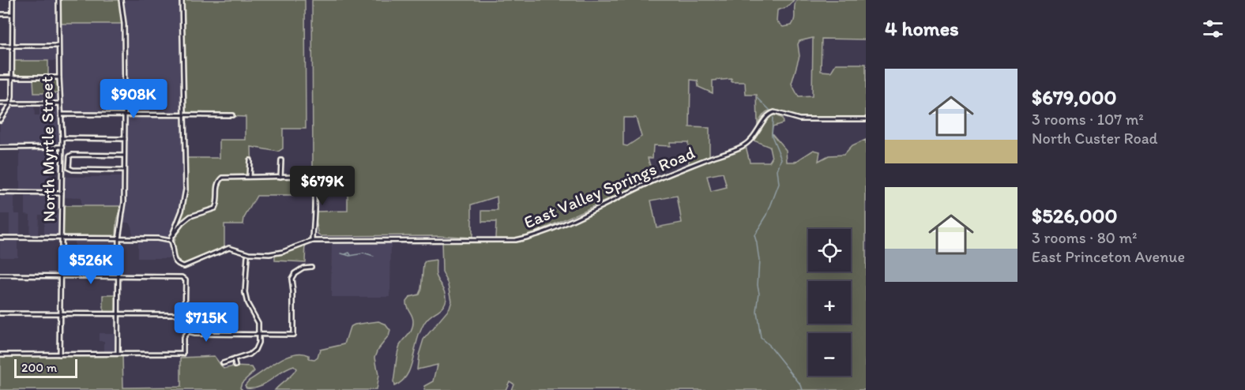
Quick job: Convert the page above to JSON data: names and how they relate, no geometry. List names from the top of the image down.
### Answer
{
  "streets": {
    "street": ["North Myrtle Street", "East Valley Springs Road"]
  },
  "scale_bar": "200 m",
  "page": {
    "heading": "4 homes",
    "list": [
      {
        "name": "$679,000",
        "note": "3 rooms · 107 m² · North Custer Road"
      },
      {
        "name": "$526,000",
        "note": "3 rooms · 80 m² · East Princeton Avenue"
      }
    ],
    "price": [
      "$908K",
      "$679K",
      "$526K",
      "$715K"
    ],
    "map_buttons": ["+", "−"],
    "scale": "200 m"
  }
}
